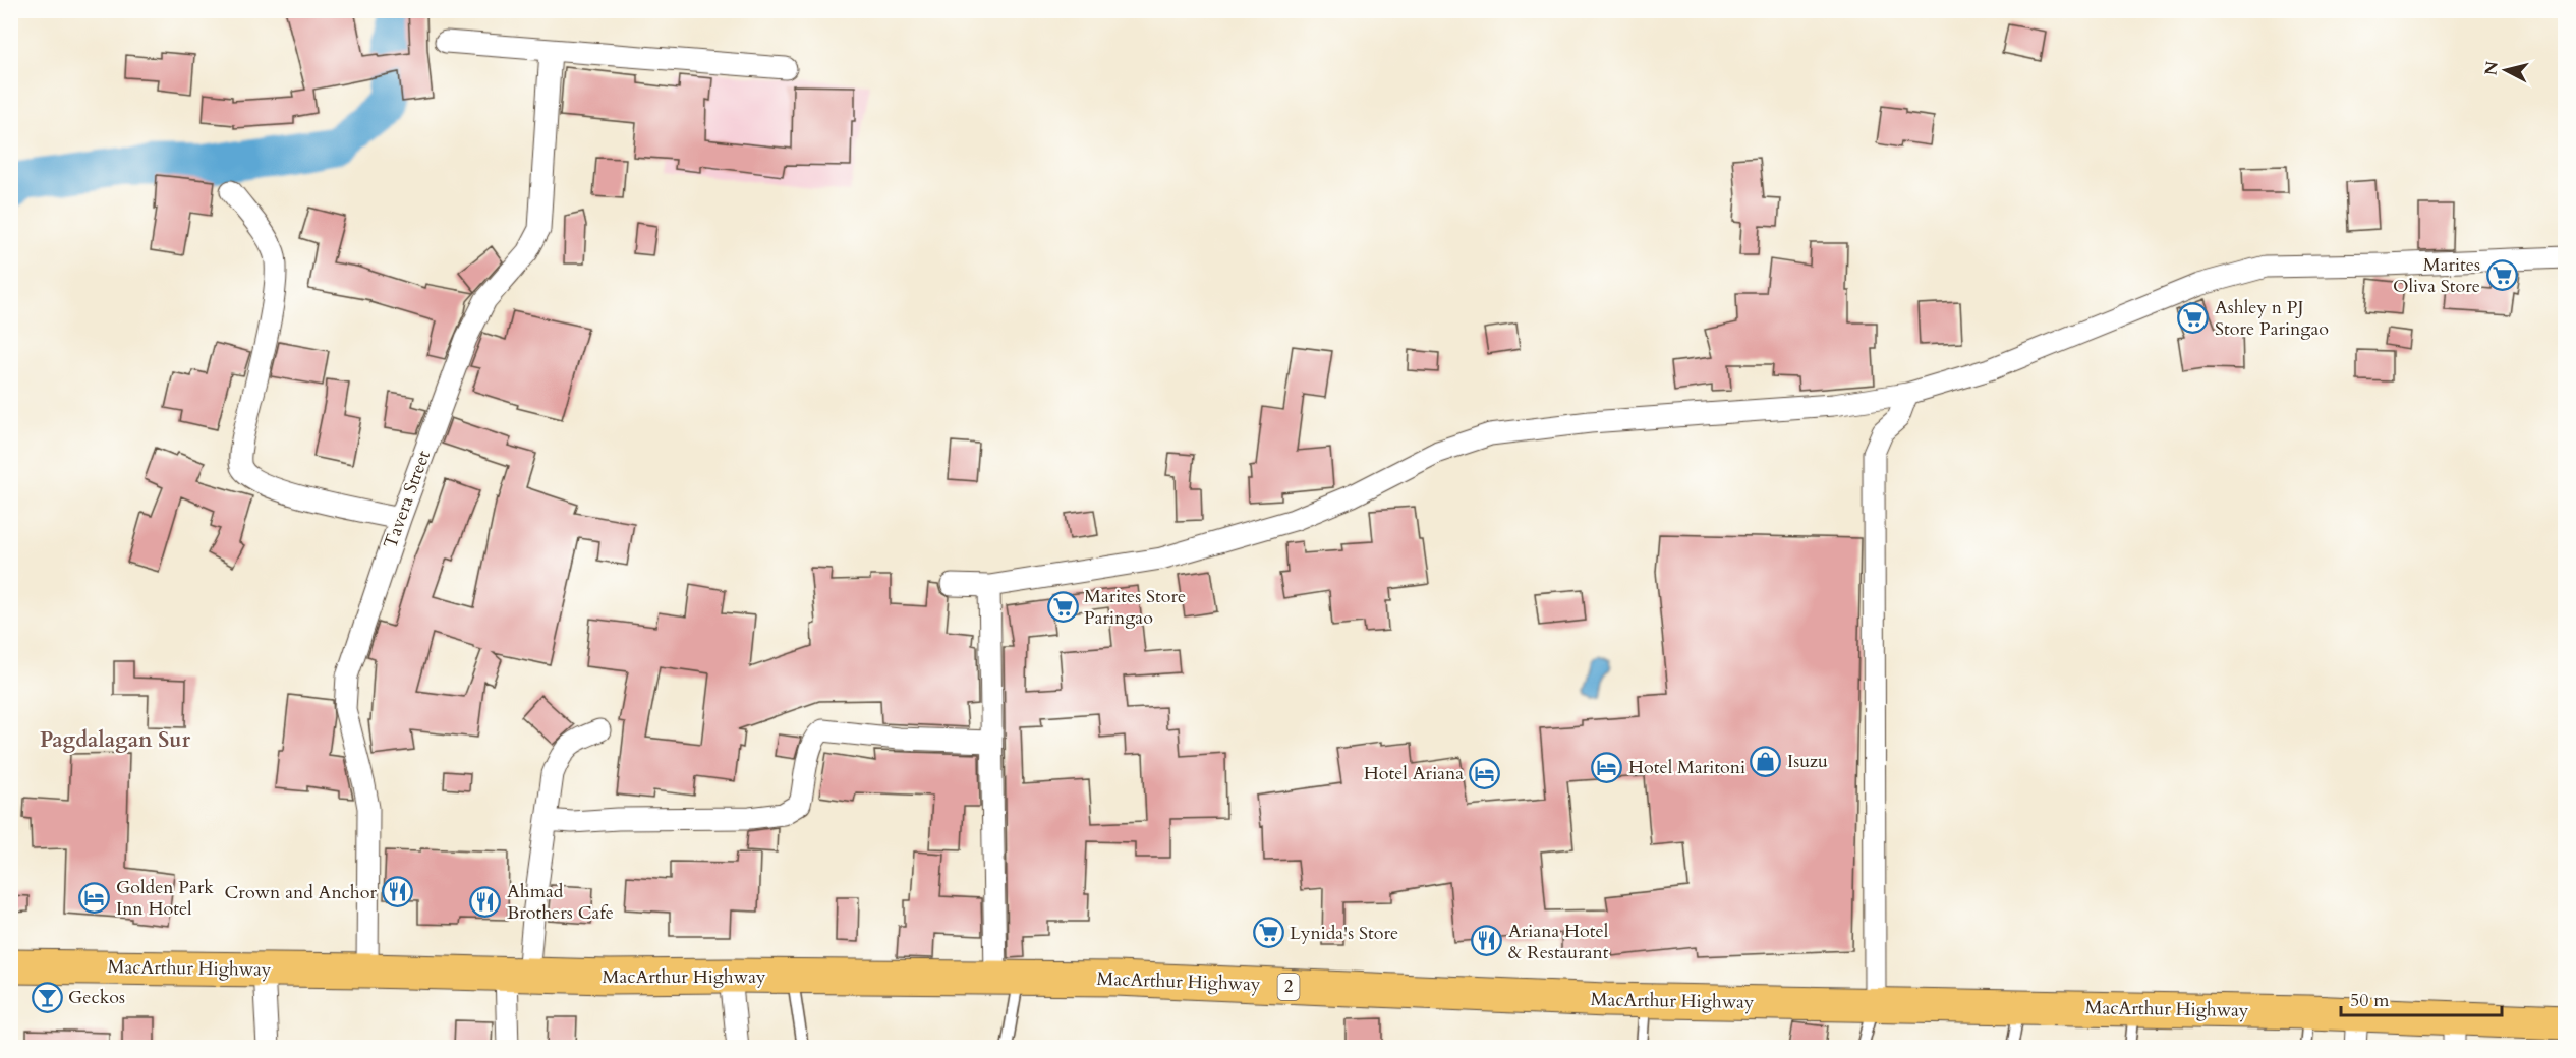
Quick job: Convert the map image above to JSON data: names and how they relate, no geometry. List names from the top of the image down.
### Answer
{
  "streets": {
    "highway": ["MacArthur Highway", "2"],
    "street": ["Tavera Street"]
  },
  "crossings": [
    ["Tavera Street", "MacArthur Highway"]
  ],
  "districts": ["Pagdalagan Sur"],
  "places": {
    "supermarket": [
      "Marites Oliva Store",
      "Ashley n PJ Store Paringao",
      "Marites Store Paringao",
      "Lynida's Store"
    ],
    "shop": ["Isuzu"],
    "hotel": ["Hotel Maritoni", "Hotel Ariana", "Golden Park Inn Hotel"],
    "restaurant": ["Crown and Anchor", "Ahmad Brothers Cafe", "Ariana Hotel & Restaurant"],
    "bar": ["Geckos"]
  },
  "scale_bar": "50 m",
  "north": "left"
}
